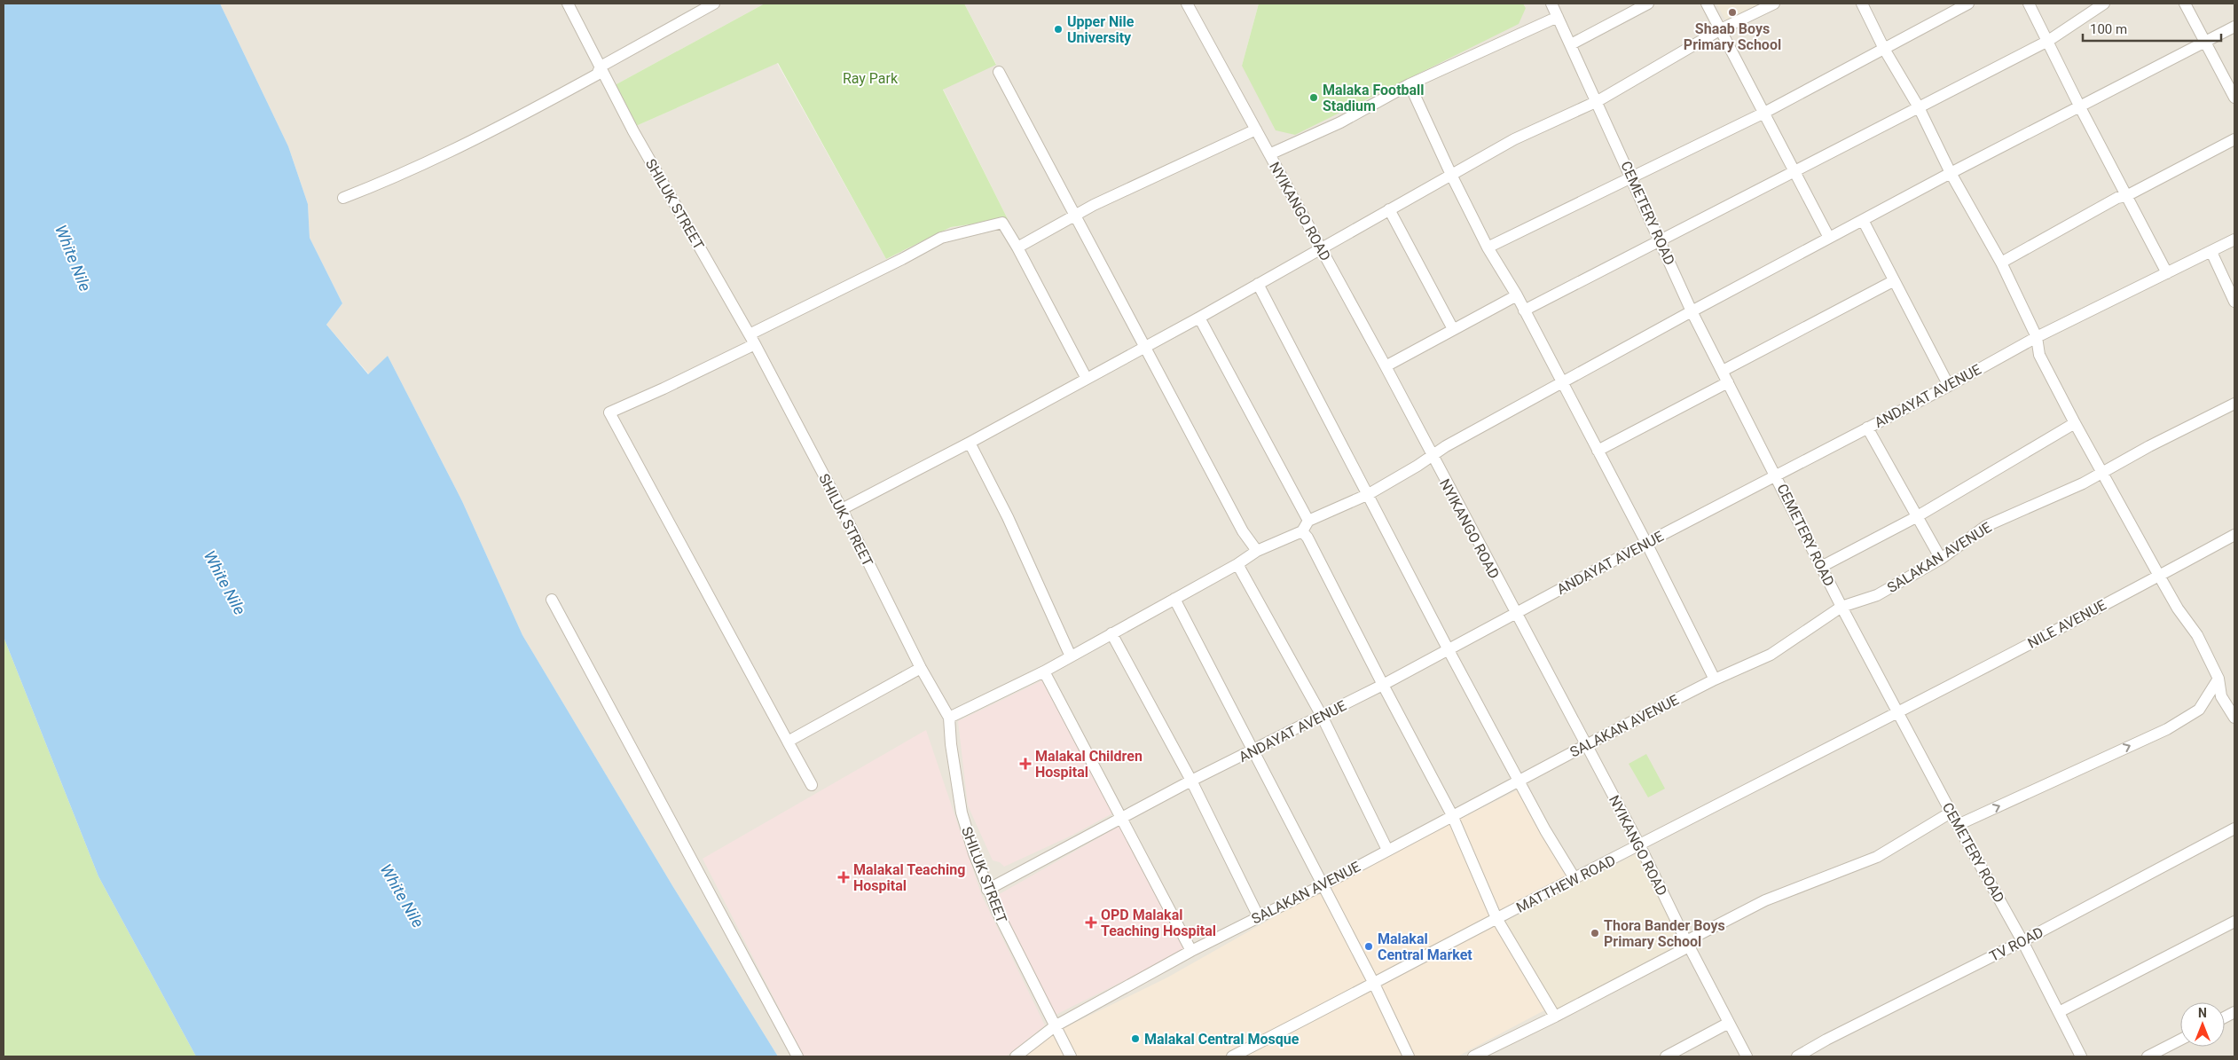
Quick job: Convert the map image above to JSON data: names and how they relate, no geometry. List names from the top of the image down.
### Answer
{
  "streets": {
    "street": [
      "SHILUK STREET",
      "NYIKANGO ROAD",
      "CEMETERY ROAD",
      "ANDAYAT AVENUE",
      "SALAKAN AVENUE",
      "NILE AVENUE",
      "MATTHEW ROAD",
      "TV ROAD"
    ]
  },
  "crossings": [
    ["SHILUK STREET", "ANDAYAT AVENUE"],
    ["SHILUK STREET", "SALAKAN AVENUE"],
    ["NYIKANGO ROAD", "ANDAYAT AVENUE"],
    ["NYIKANGO ROAD", "SALAKAN AVENUE"],
    ["NYIKANGO ROAD", "MATTHEW ROAD"],
    ["CEMETERY ROAD", "ANDAYAT AVENUE"],
    ["CEMETERY ROAD", "SALAKAN AVENUE"],
    ["CEMETERY ROAD", "NILE AVENUE"],
    ["CEMETERY ROAD", "MATTHEW ROAD"],
    ["CEMETERY ROAD", "TV ROAD"],
    ["NILE AVENUE", "MATTHEW ROAD"]
  ],
  "water": ["White Nile"],
  "parks": ["Ray Park"],
  "places": {
    "other": [
      "Shaab Boys Primary School",
      "Upper Nile University",
      "Malaka Football Stadium",
      "Thora Bander Boys Primary School",
      "Malakal Central Market",
      "Malakal Central Mosque"
    ],
    "health": ["Malakal Children Hospital", "Malakal Teaching Hospital", "OPD Malakal Teaching Hospital"]
  },
  "scale_bar": "100 m",
  "north": "top"
}
